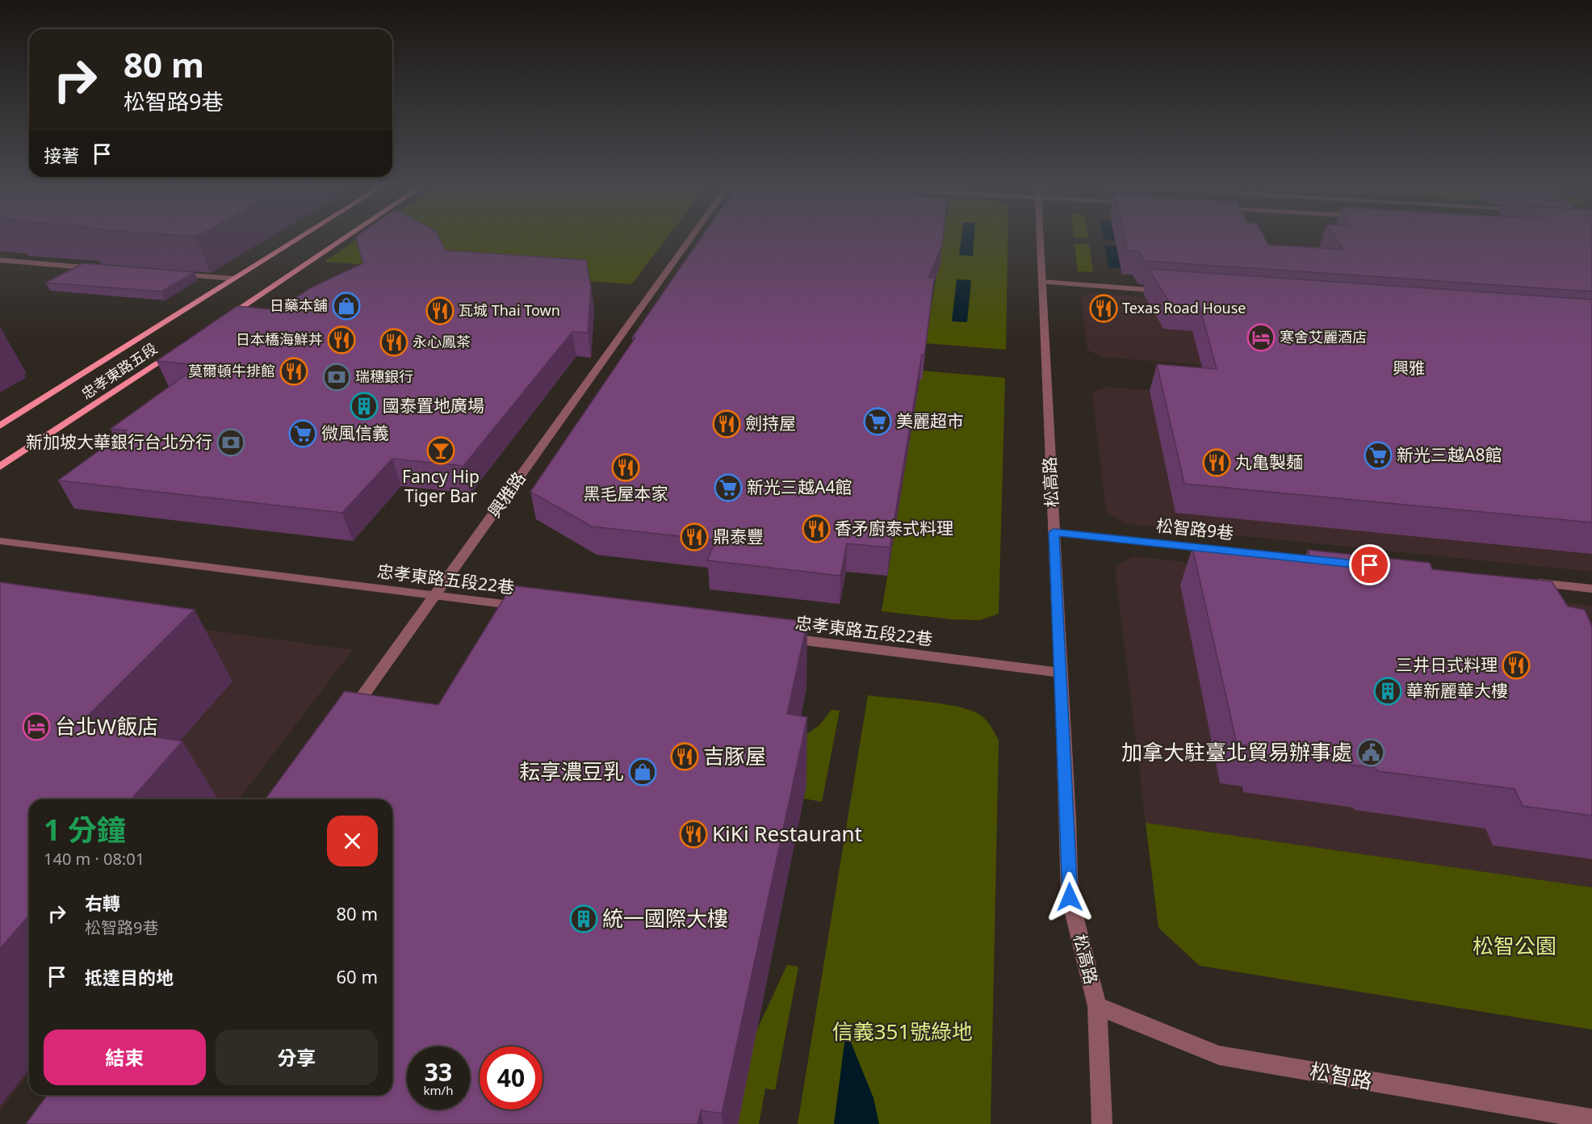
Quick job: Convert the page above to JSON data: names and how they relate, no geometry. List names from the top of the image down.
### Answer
{
  "streets": {
    "main road": ["忠孝東路五段"],
    "street": [
      "松高路",
      "興雅路",
      "松智路9巷",
      "忠孝東路五段22巷",
      "松智路"
    ]
  },
  "crossings": [
    ["松高路", "松智路9巷"],
    ["松高路", "忠孝東路五段22巷"],
    ["松高路", "松智路"],
    ["興雅路", "忠孝東路五段22巷"]
  ],
  "districts": ["興雅"],
  "parks": ["松智公園", "信義351號綠地"],
  "places": {
    "shop": ["日藥本舖", "耘享濃豆乳"],
    "restaurant": [
      "Texas Road House",
      "瓦城 Thai Town",
      "日本橋海鮮丼",
      "永心鳳茶",
      "莫爾頓牛排館",
      "劍持屋",
      "丸亀製麺",
      "黑毛屋本家",
      "香矛廚泰式料理",
      "鼎泰豐",
      "三井日式料理",
      "吉豚屋",
      "KiKi Restaurant"
    ],
    "hotel": ["寒舍艾麗酒店", "台北W飯店"],
    "bank": ["瑞穗銀行", "新加坡大華銀行台北分行"],
    "building": ["國泰置地廣場", "華新麗華大樓", "統一國際大樓"],
    "supermarket": [
      "美麗超市",
      "微風信義",
      "新光三越A8館",
      "新光三越A4館"
    ],
    "bar": ["Fancy Hip Tiger Bar"],
    "public building": ["加拿大駐臺北貿易辦事處"]
  },
  "page": {
    "turn": ["80 m", "松智路9巷"],
    "then": "接著",
    "heading": ["1 分鐘", "140 m · 08:01"],
    "list": [
      {
        "name": "右轉",
        "note": "松智路9巷",
        "value": "80 m"
      },
      {
        "name": "抵達目的地",
        "value": "60 m"
      }
    ],
    "buttons": ["結束", "分享"],
    "speed": "33 km/h",
    "limit": "40"
  }
}
